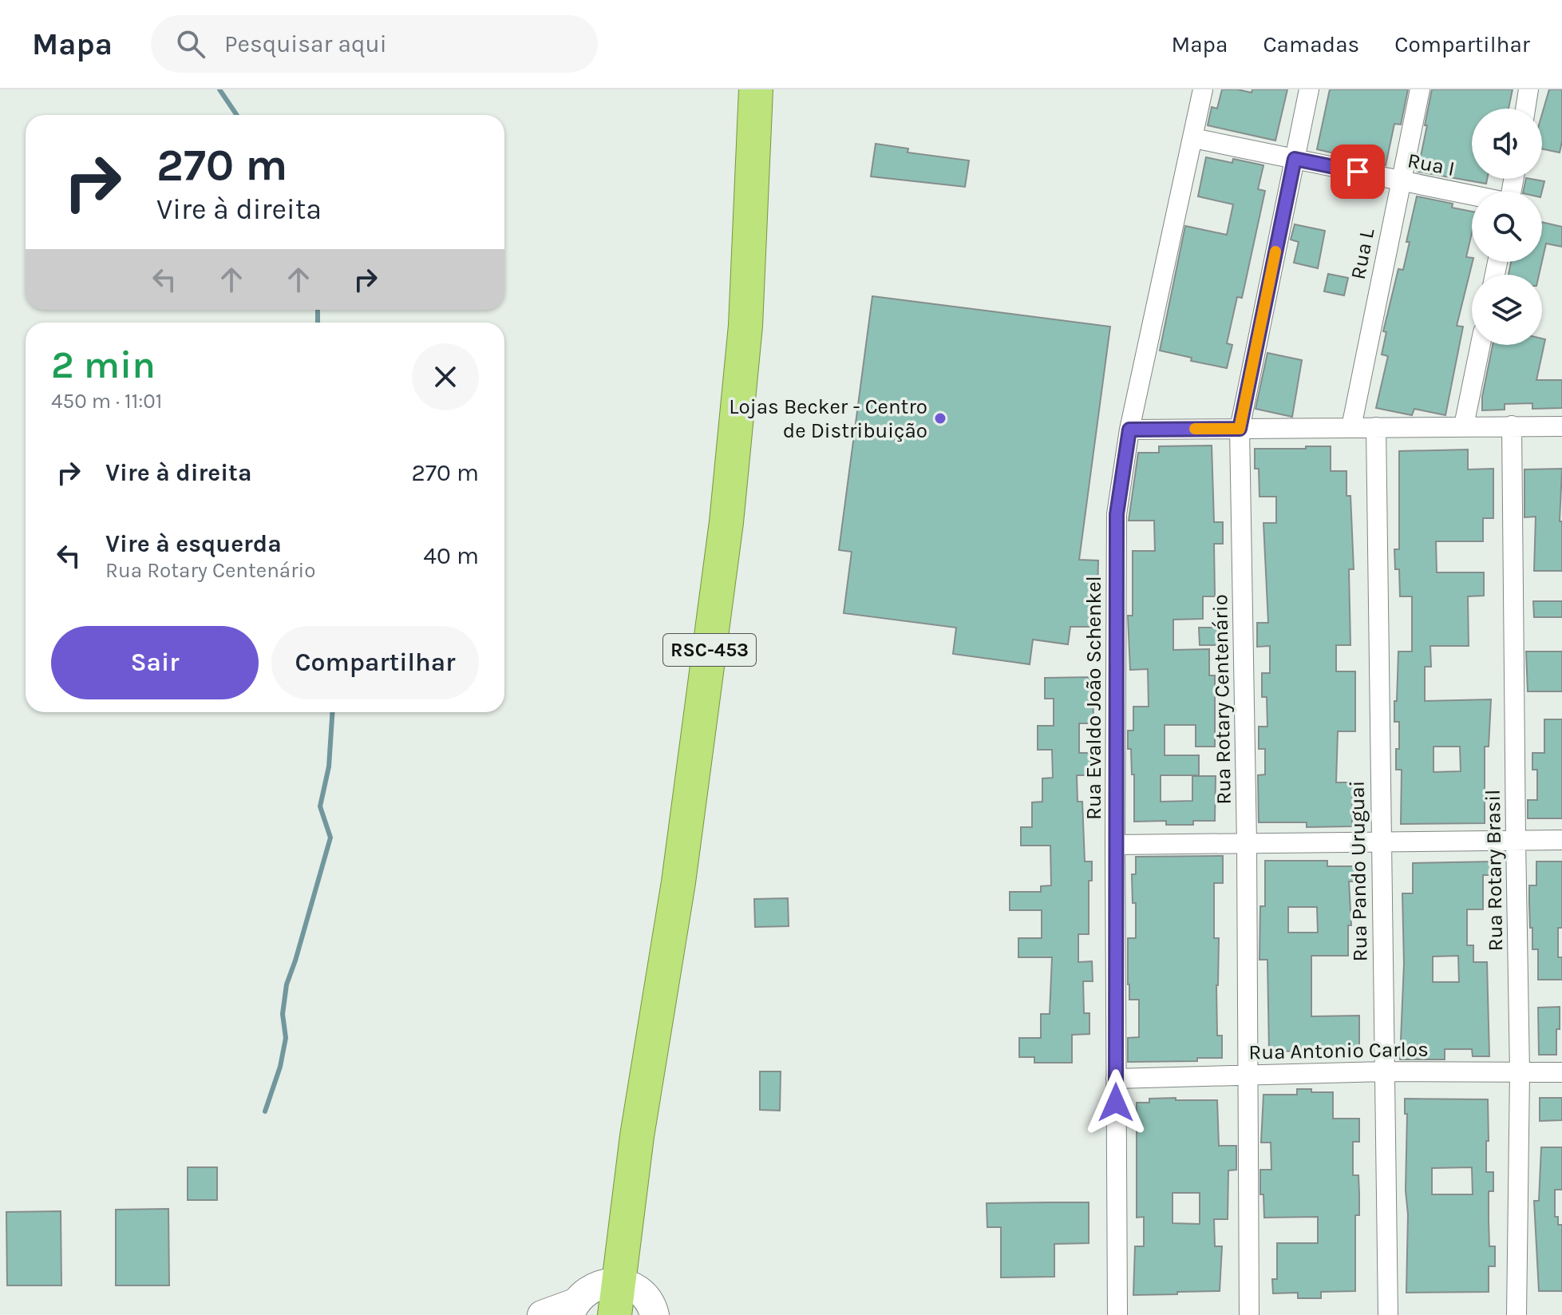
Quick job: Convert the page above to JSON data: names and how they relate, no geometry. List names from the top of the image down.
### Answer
{
  "streets": {
    "highway": ["RSC-453"],
    "street": [
      "Rua I",
      "Rua L",
      "Rua Evaldo João Schenkel",
      "Rua Rotary Centenário",
      "Rua Rotary Brasil",
      "Rua Pando Uruguai",
      "Rua Antonio Carlos"
    ]
  },
  "crossings": [
    ["Rua I", "Rua L"],
    ["Rua I", "Rua Evaldo João Schenkel"],
    ["Rua I", "Rua Rotary Centenário"],
    ["Rua Evaldo João Schenkel", "Rua Antonio Carlos"],
    ["Rua Rotary Centenário", "Rua Antonio Carlos"],
    ["Rua Rotary Brasil", "Rua Antonio Carlos"],
    ["Rua Pando Uruguai", "Rua Antonio Carlos"]
  ],
  "places": ["Lojas Becker - Centro de Distribuição"],
  "page": {
    "header": "Mapa",
    "search": "Pesquisar aqui",
    "nav": ["Mapa", "Camadas", "Compartilhar"],
    "turn": ["270 m", "Vire à direita"],
    "heading": ["2 min", "450 m · 11:01"],
    "list": [
      {
        "name": "Vire à direita",
        "value": "270 m"
      },
      {
        "name": "Vire à esquerda",
        "note": "Rua Rotary Centenário",
        "value": "40 m"
      }
    ],
    "buttons": ["Sair", "Compartilhar"]
  }
}
